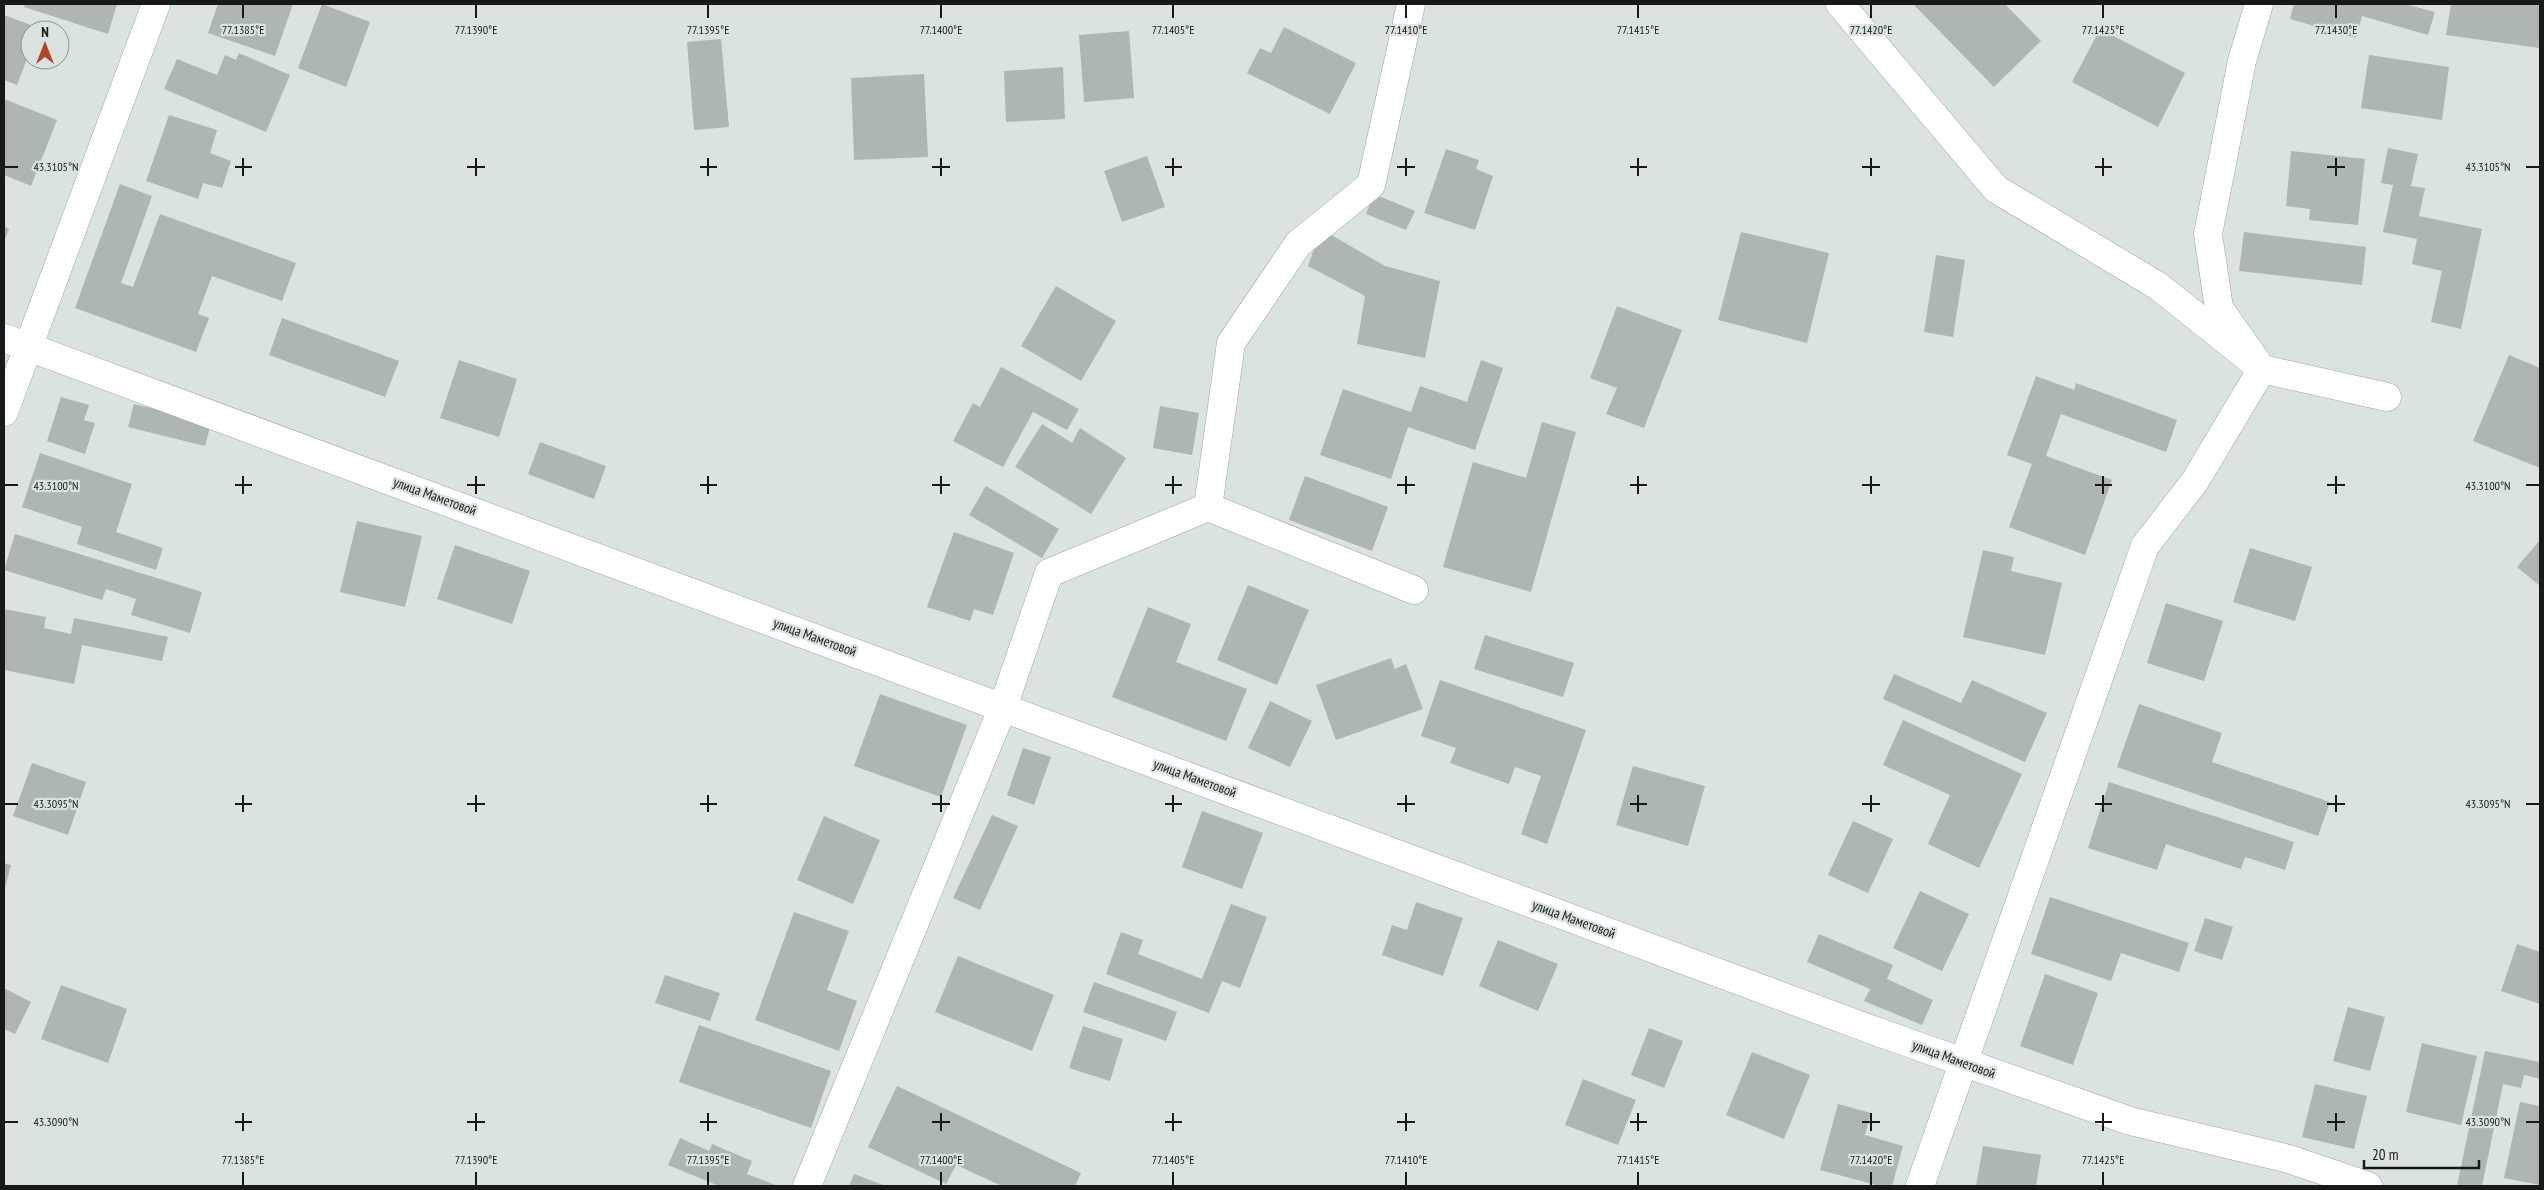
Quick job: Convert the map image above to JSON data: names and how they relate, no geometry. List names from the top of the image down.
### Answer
{
  "streets": {
    "street": ["улица Маметовой"]
  },
  "scale_bar": "20 m",
  "north": "top",
  "coordinates": [
    "77.1385°E",
    "77.1390°E",
    "77.1395°E",
    "77.1400°E",
    "77.1405°E",
    "77.1410°E",
    "77.1415°E",
    "77.1420°E",
    "77.1425°E",
    "77.1430°E",
    "43.3105°N",
    "43.3100°N",
    "43.3095°N",
    "43.3090°N"
  ]
}
